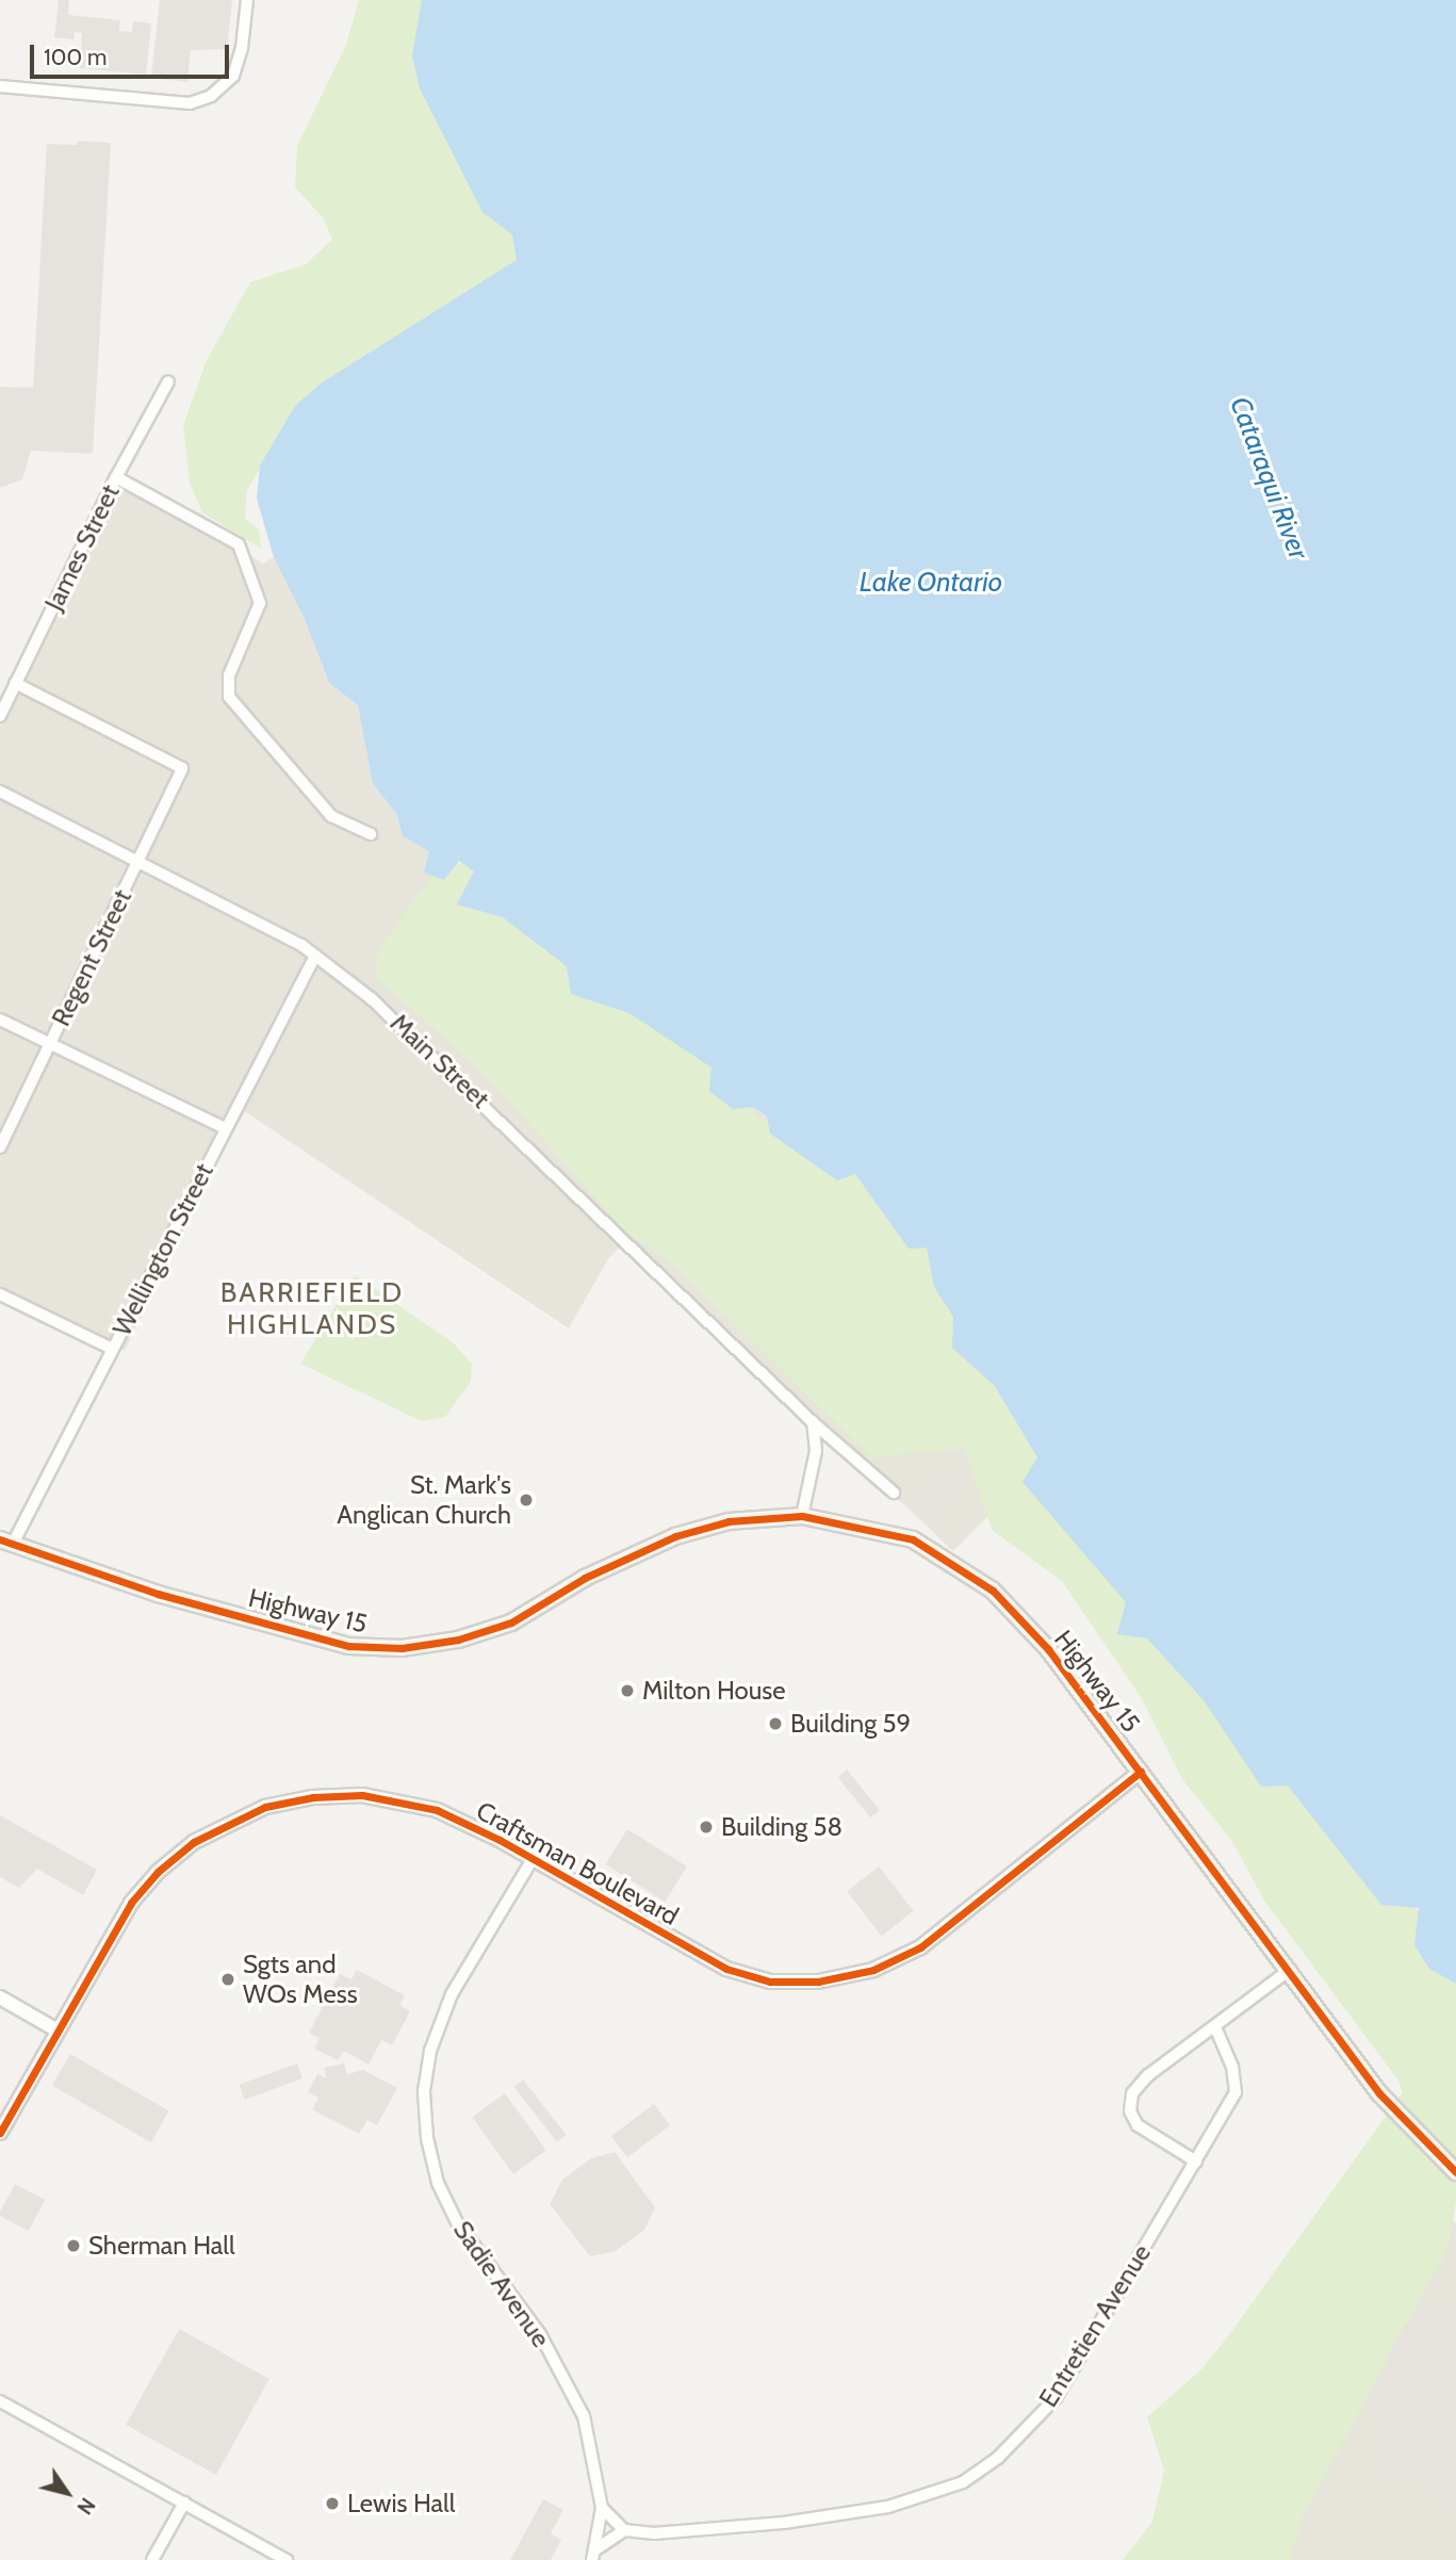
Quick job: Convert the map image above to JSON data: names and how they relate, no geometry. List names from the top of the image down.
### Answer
{
  "streets": {
    "main road": ["Highway 15"],
    "street": [
      "James Street",
      "Regent Street",
      "Main Street",
      "Wellington Street",
      "Craftsman Boulevard",
      "Sadie Avenue",
      "Entretien Avenue"
    ]
  },
  "crossings": [
    ["James Street", "Regent Street"],
    ["Regent Street", "Main Street"],
    ["Main Street", "Wellington Street"],
    ["Wellington Street", "Highway 15"],
    ["Highway 15", "Craftsman Boulevard"],
    ["Craftsman Boulevard", "Sadie Avenue"]
  ],
  "districts": ["BARRIEFIELD HIGHLANDS"],
  "water": ["Cataraqui River", "Lake Ontario"],
  "places": [
    "St. Mark's Anglican Church",
    "Milton House",
    "Building 59",
    "Building 58",
    "Sgts and WOs Mess",
    "Sherman Hall",
    "Lewis Hall"
  ],
  "scale_bar": "100 m",
  "north": "bottom right"
}
